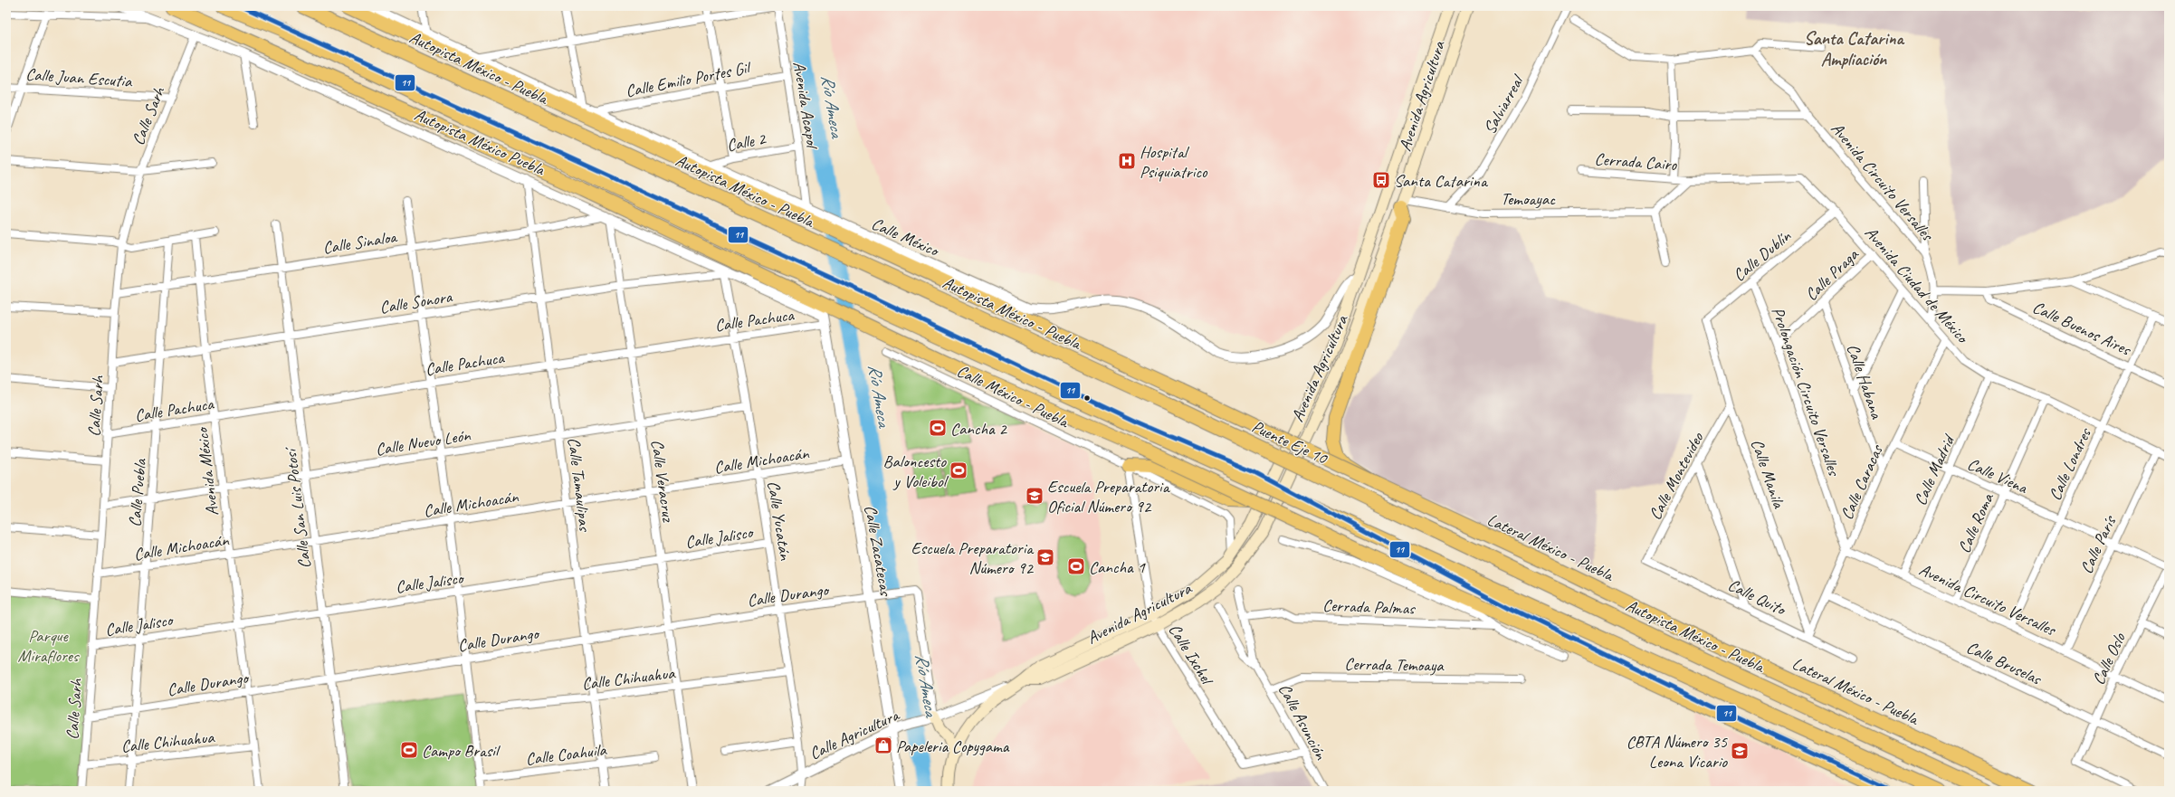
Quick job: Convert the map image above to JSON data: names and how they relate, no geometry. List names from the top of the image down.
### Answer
{
  "streets": {
    "highway": [
      "Autopista México - Puebla",
      "Autopista México Puebla",
      "Puente Eje 10",
      "Lateral México - Puebla"
    ],
    "main road": ["Avenida Agricultura"],
    "street": [
      "Calle Juan Escutia",
      "Calle Emilio Portes Gil",
      "Avenida Acapol",
      "Salviarreal",
      "Calle Sarh",
      "Calle 2",
      "Cerrada Cairo",
      "Avenida Circuito Versalles",
      "Temoayac",
      "Calle México",
      "Calle Sinaloa",
      "Calle Dublín",
      "Calle Praga",
      "Avenida Ciudad de México",
      "Calle Sonora",
      "Calle Pachuca",
      "Calle Buenos Aires",
      "Calle Habana",
      "Prolongación Circuito Versalles",
      "Calle México - Puebla",
      "Calle Nuevo León",
      "Calle Michoacán",
      "Calle Londres",
      "Calle Madrid",
      "Avenida México",
      "Calle Manila",
      "Calle Viena",
      "Calle Montevideo",
      "Calle Veracruz",
      "Calle Caracas",
      "Calle Tamaulipas",
      "Calle Puebla",
      "Calle San Luis Potosí",
      "Calle Yucatán",
      "Calle Roma",
      "Calle Jalisco",
      "Calle París",
      "Calle Zacatecas",
      "Calle Durango",
      "Calle Quito",
      "Cerrada Palmas",
      "Calle Ixchel",
      "Calle Oslo",
      "Calle Bruselas",
      "Cerrada Temoaya",
      "Calle Chihuahua",
      "Calle Asunción",
      "Calle Agricultura",
      "Calle Coahuila"
    ]
  },
  "crossings": [
    ["Autopista México - Puebla", "Puente Eje 10"],
    ["Calle Juan Escutia", "Calle Sarh"],
    ["Calle Emilio Portes Gil", "Avenida Acapol"],
    ["Avenida Agricultura", "Temoayac"],
    ["Avenida Agricultura", "Calle México"],
    ["Avenida Agricultura", "Calle México - Puebla"],
    ["Avenida Agricultura", "Calle Ixchel"],
    ["Avenida Agricultura", "Calle Agricultura"],
    ["Avenida Acapol", "Calle 2"],
    ["Salviarreal", "Temoayac"],
    ["Calle Sarh", "Autopista México Puebla"],
    ["Calle Sarh", "Calle Sinaloa"],
    ["Calle Sarh", "Calle Sonora"],
    ["Calle Sarh", "Calle Pachuca"],
    ["Calle Sarh", "Calle Nuevo León"],
    ["Calle Sarh", "Calle Michoacán"],
    ["Calle Sarh", "Calle Jalisco"],
    ["Calle Sarh", "Calle Durango"],
    ["Calle Sarh", "Calle Chihuahua"],
    ["Autopista México Puebla", "Calle Sinaloa"],
    ["Autopista México Puebla", "Calle Sonora"],
    ["Autopista México Puebla", "Calle Pachuca"],
    ["Autopista México Puebla", "Calle Veracruz"],
    ["Autopista México Puebla", "Calle Tamaulipas"],
    ["Autopista México Puebla", "Calle Yucatán"],
    ["Autopista México Puebla", "Calle Zacatecas"],
    ["Cerrada Cairo", "Avenida Ciudad de México"],
    ["Avenida Circuito Versalles", "Avenida Ciudad de México"],
    ["Avenida Circuito Versalles", "Prolongación Circuito Versalles"],
    ["Avenida Circuito Versalles", "Calle Londres"],
    ["Avenida Circuito Versalles", "Calle Madrid"],
    ["Avenida Circuito Versalles", "Calle Caracas"],
    ["Avenida Circuito Versalles", "Calle Roma"],
    ["Avenida Circuito Versalles", "Calle París"],
    ["Avenida Circuito Versalles", "Calle Oslo"],
    ["Calle México", "Puente Eje 10"],
    ["Calle Sinaloa", "Avenida México"],
    ["Calle Sinaloa", "Calle Veracruz"],
    ["Calle Sinaloa", "Calle Tamaulipas"],
    ["Calle Sinaloa", "Calle Puebla"],
    ["Calle Sinaloa", "Calle San Luis Potosí"],
    ["Calle Dublín", "Avenida Ciudad de México"],
    ["Calle Dublín", "Prolongación Circuito Versalles"],
    ["Calle Dublín", "Calle Manila"],
    ["Calle Praga", "Avenida Ciudad de México"],
    ["Calle Praga", "Calle Habana"],
    ["Calle Praga", "Prolongación Circuito Versalles"],
    ["Avenida Ciudad de México", "Calle Londres"],
    ["Avenida Ciudad de México", "Calle Madrid"],
    ["Avenida Ciudad de México", "Calle Caracas"],
    ["Avenida Ciudad de México", "Calle Roma"],
    ["Avenida Ciudad de México", "Calle París"],
    ["Calle Sonora", "Avenida México"],
    ["Calle Sonora", "Calle Veracruz"],
    ["Calle Sonora", "Calle Tamaulipas"],
    ["Calle Sonora", "Calle Puebla"],
    ["Calle Sonora", "Calle San Luis Potosí"],
    ["Calle Sonora", "Calle Yucatán"],
    ["Calle Pachuca", "Avenida México"],
    ["Calle Pachuca", "Calle Veracruz"],
    ["Calle Pachuca", "Calle Tamaulipas"],
    ["Calle Pachuca", "Calle Puebla"],
    ["Calle Pachuca", "Calle San Luis Potosí"],
    ["Calle Pachuca", "Calle Yucatán"],
    ["Calle Pachuca", "Calle Zacatecas"],
    ["Calle Buenos Aires", "Calle Londres"],
    ["Calle Habana", "Calle Caracas"],
    ["Prolongación Circuito Versalles", "Calle Caracas"],
    ["Calle México - Puebla", "Calle Ixchel"],
    ["Calle Nuevo León", "Avenida México"],
    ["Calle Nuevo León", "Calle Veracruz"],
    ["Calle Nuevo León", "Calle Tamaulipas"],
    ["Calle Nuevo León", "Calle Puebla"],
    ["Calle Nuevo León", "Calle San Luis Potosí"],
    ["Calle Nuevo León", "Calle Yucatán"],
    ["Puente Eje 10", "Lateral México - Puebla"],
    ["Calle Michoacán", "Avenida México"],
    ["Calle Michoacán", "Calle Veracruz"],
    ["Calle Michoacán", "Calle Tamaulipas"],
    ["Calle Michoacán", "Calle Puebla"],
    ["Calle Michoacán", "Calle San Luis Potosí"],
    ["Calle Michoacán", "Calle Yucatán"],
    ["Calle Michoacán", "Calle Zacatecas"],
    ["Calle Londres", "Calle Viena"],
    ["Calle Madrid", "Calle Viena"],
    ["Avenida México", "Calle Jalisco"],
    ["Avenida México", "Calle Durango"],
    ["Avenida México", "Calle Chihuahua"],
    ["Calle Manila", "Calle Montevideo"],
    ["Calle Manila", "Calle Caracas"],
    ["Calle Manila", "Calle Quito"],
    ["Calle Viena", "Calle Caracas"],
    ["Calle Viena", "Calle Roma"],
    ["Calle Viena", "Calle París"],
    ["Calle Viena", "Calle Oslo"],
    ["Calle Montevideo", "Calle Quito"],
    ["Calle Veracruz", "Calle Jalisco"],
    ["Calle Veracruz", "Calle Durango"],
    ["Calle Veracruz", "Calle Chihuahua"],
    ["Calle Caracas", "Calle Quito"],
    ["Calle Caracas", "Calle Bruselas"],
    ["Calle Tamaulipas", "Calle Jalisco"],
    ["Calle Tamaulipas", "Calle Durango"],
    ["Calle Tamaulipas", "Calle Chihuahua"],
    ["Calle Tamaulipas", "Calle Coahuila"],
    ["Calle Puebla", "Calle Jalisco"],
    ["Calle Puebla", "Calle Durango"],
    ["Calle Puebla", "Calle Chihuahua"],
    ["Calle San Luis Potosí", "Calle Jalisco"],
    ["Calle San Luis Potosí", "Calle Durango"],
    ["Calle Yucatán", "Calle Jalisco"],
    ["Calle Yucatán", "Calle Durango"],
    ["Calle Yucatán", "Calle Chihuahua"],
    ["Calle Yucatán", "Calle Agricultura"],
    ["Calle Zacatecas", "Calle Durango"],
    ["Calle Zacatecas", "Calle Agricultura"],
    ["Calle Durango", "Calle Agricultura"],
    ["Cerrada Palmas", "Calle Asunción"],
    ["Calle Ixchel", "Calle Asunción"],
    ["Calle Oslo", "Calle Bruselas"],
    ["Cerrada Temoaya", "Calle Asunción"]
  ],
  "districts": ["Santa Catarina Ampliación"],
  "water": ["Río Ameca"],
  "parks": ["Parque Miraflores"],
  "places": {
    "hospital": ["Hospital Psiquiatrico"],
    "bus stop": ["Santa Catarina"],
    "sports": [
      "Cancha 2",
      "Baloncesto y Voleibol",
      "Cancha 1",
      "Campo Brasil"
    ],
    "school or university": ["Escuela Preparatoria Oficial Número 92", "Escuela Preparatoria Número 92", "CBTA Número 35 Leona Vicario"],
    "shop": ["Papeleria Copygama"]
  },
  "lines": ["transit line 11"]
}
